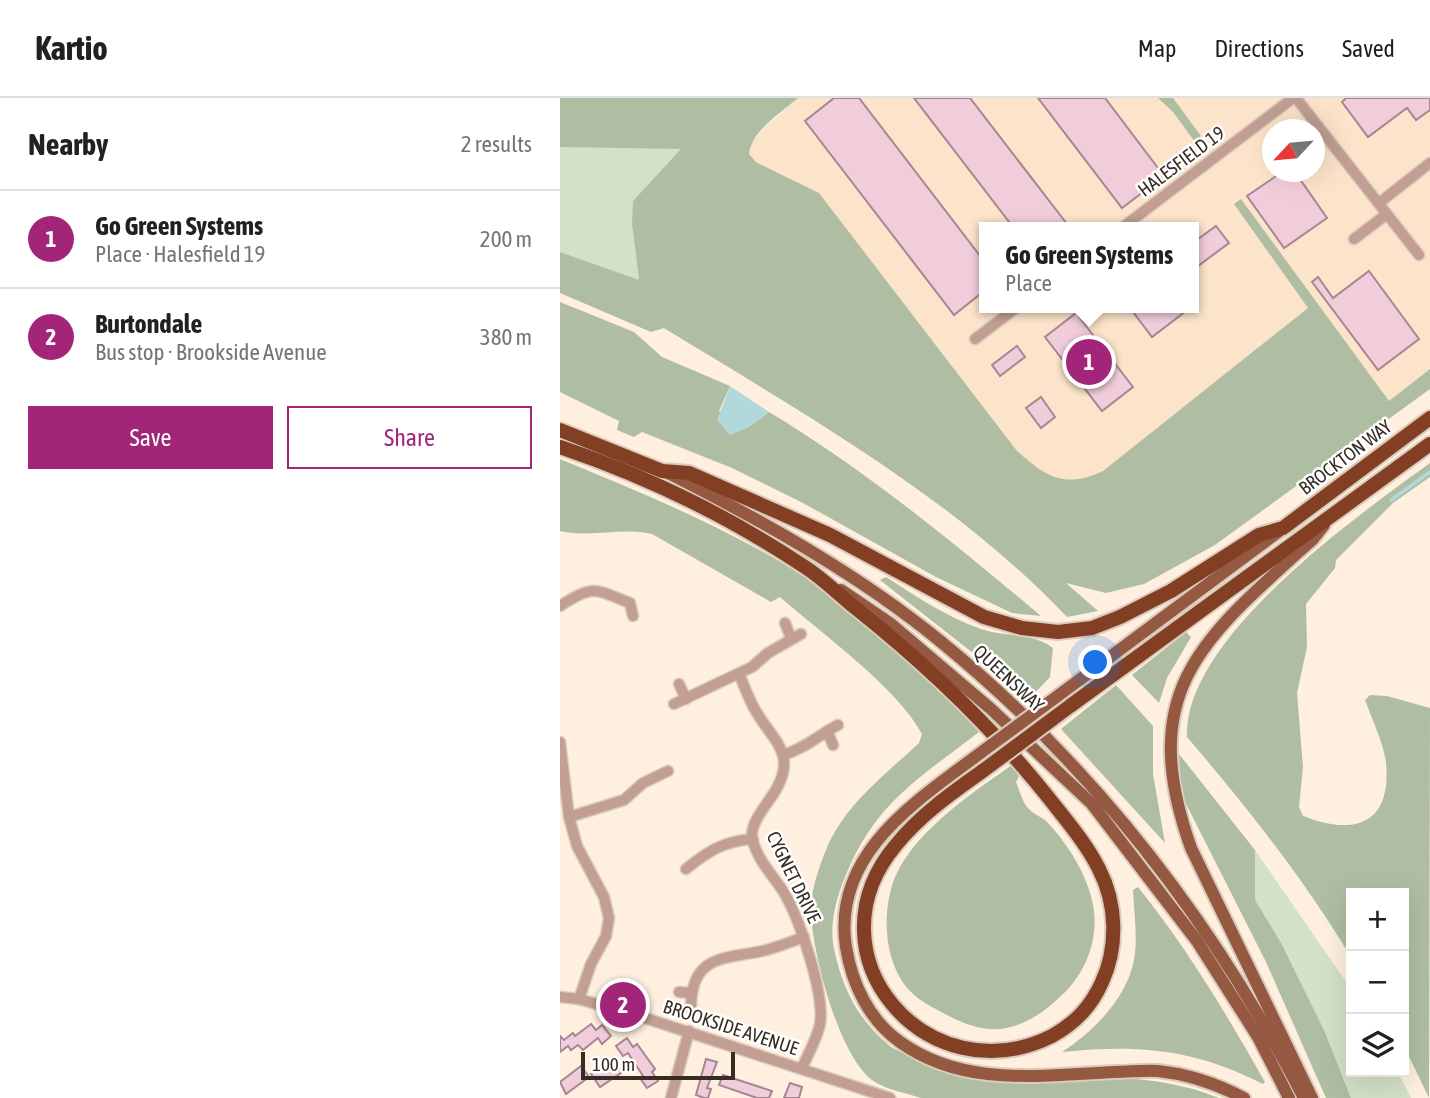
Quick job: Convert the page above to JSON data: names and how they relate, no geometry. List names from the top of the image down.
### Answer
{
  "streets": {
    "highway": ["BROCKTON WAY", "QUEENSWAY"],
    "street": ["HALESFIELD 19", "CYGNET DRIVE", "BROOKSIDE AVENUE"]
  },
  "crossings": [
    ["BROCKTON WAY", "QUEENSWAY"],
    ["CYGNET DRIVE", "BROOKSIDE AVENUE"]
  ],
  "scale_bar": "100 m",
  "north": "bottom left",
  "page": {
    "header": "Kartio",
    "nav": ["Map", "Directions", "Saved"],
    "heading": ["Nearby", "2 results"],
    "list": [
      {
        "mark": "1",
        "name": "Go Green Systems",
        "note": "Place · Halesfield 19",
        "value": "200 m"
      },
      {
        "mark": "2",
        "name": "Burtondale",
        "note": "Bus stop · Brookside Avenue",
        "value": "380 m"
      }
    ],
    "popup": ["Go Green Systems", "Place"],
    "pins": ["1", "2"],
    "buttons": ["Save", "Share"],
    "map_buttons": ["+", "−"],
    "scale": "100 m"
  }
}
